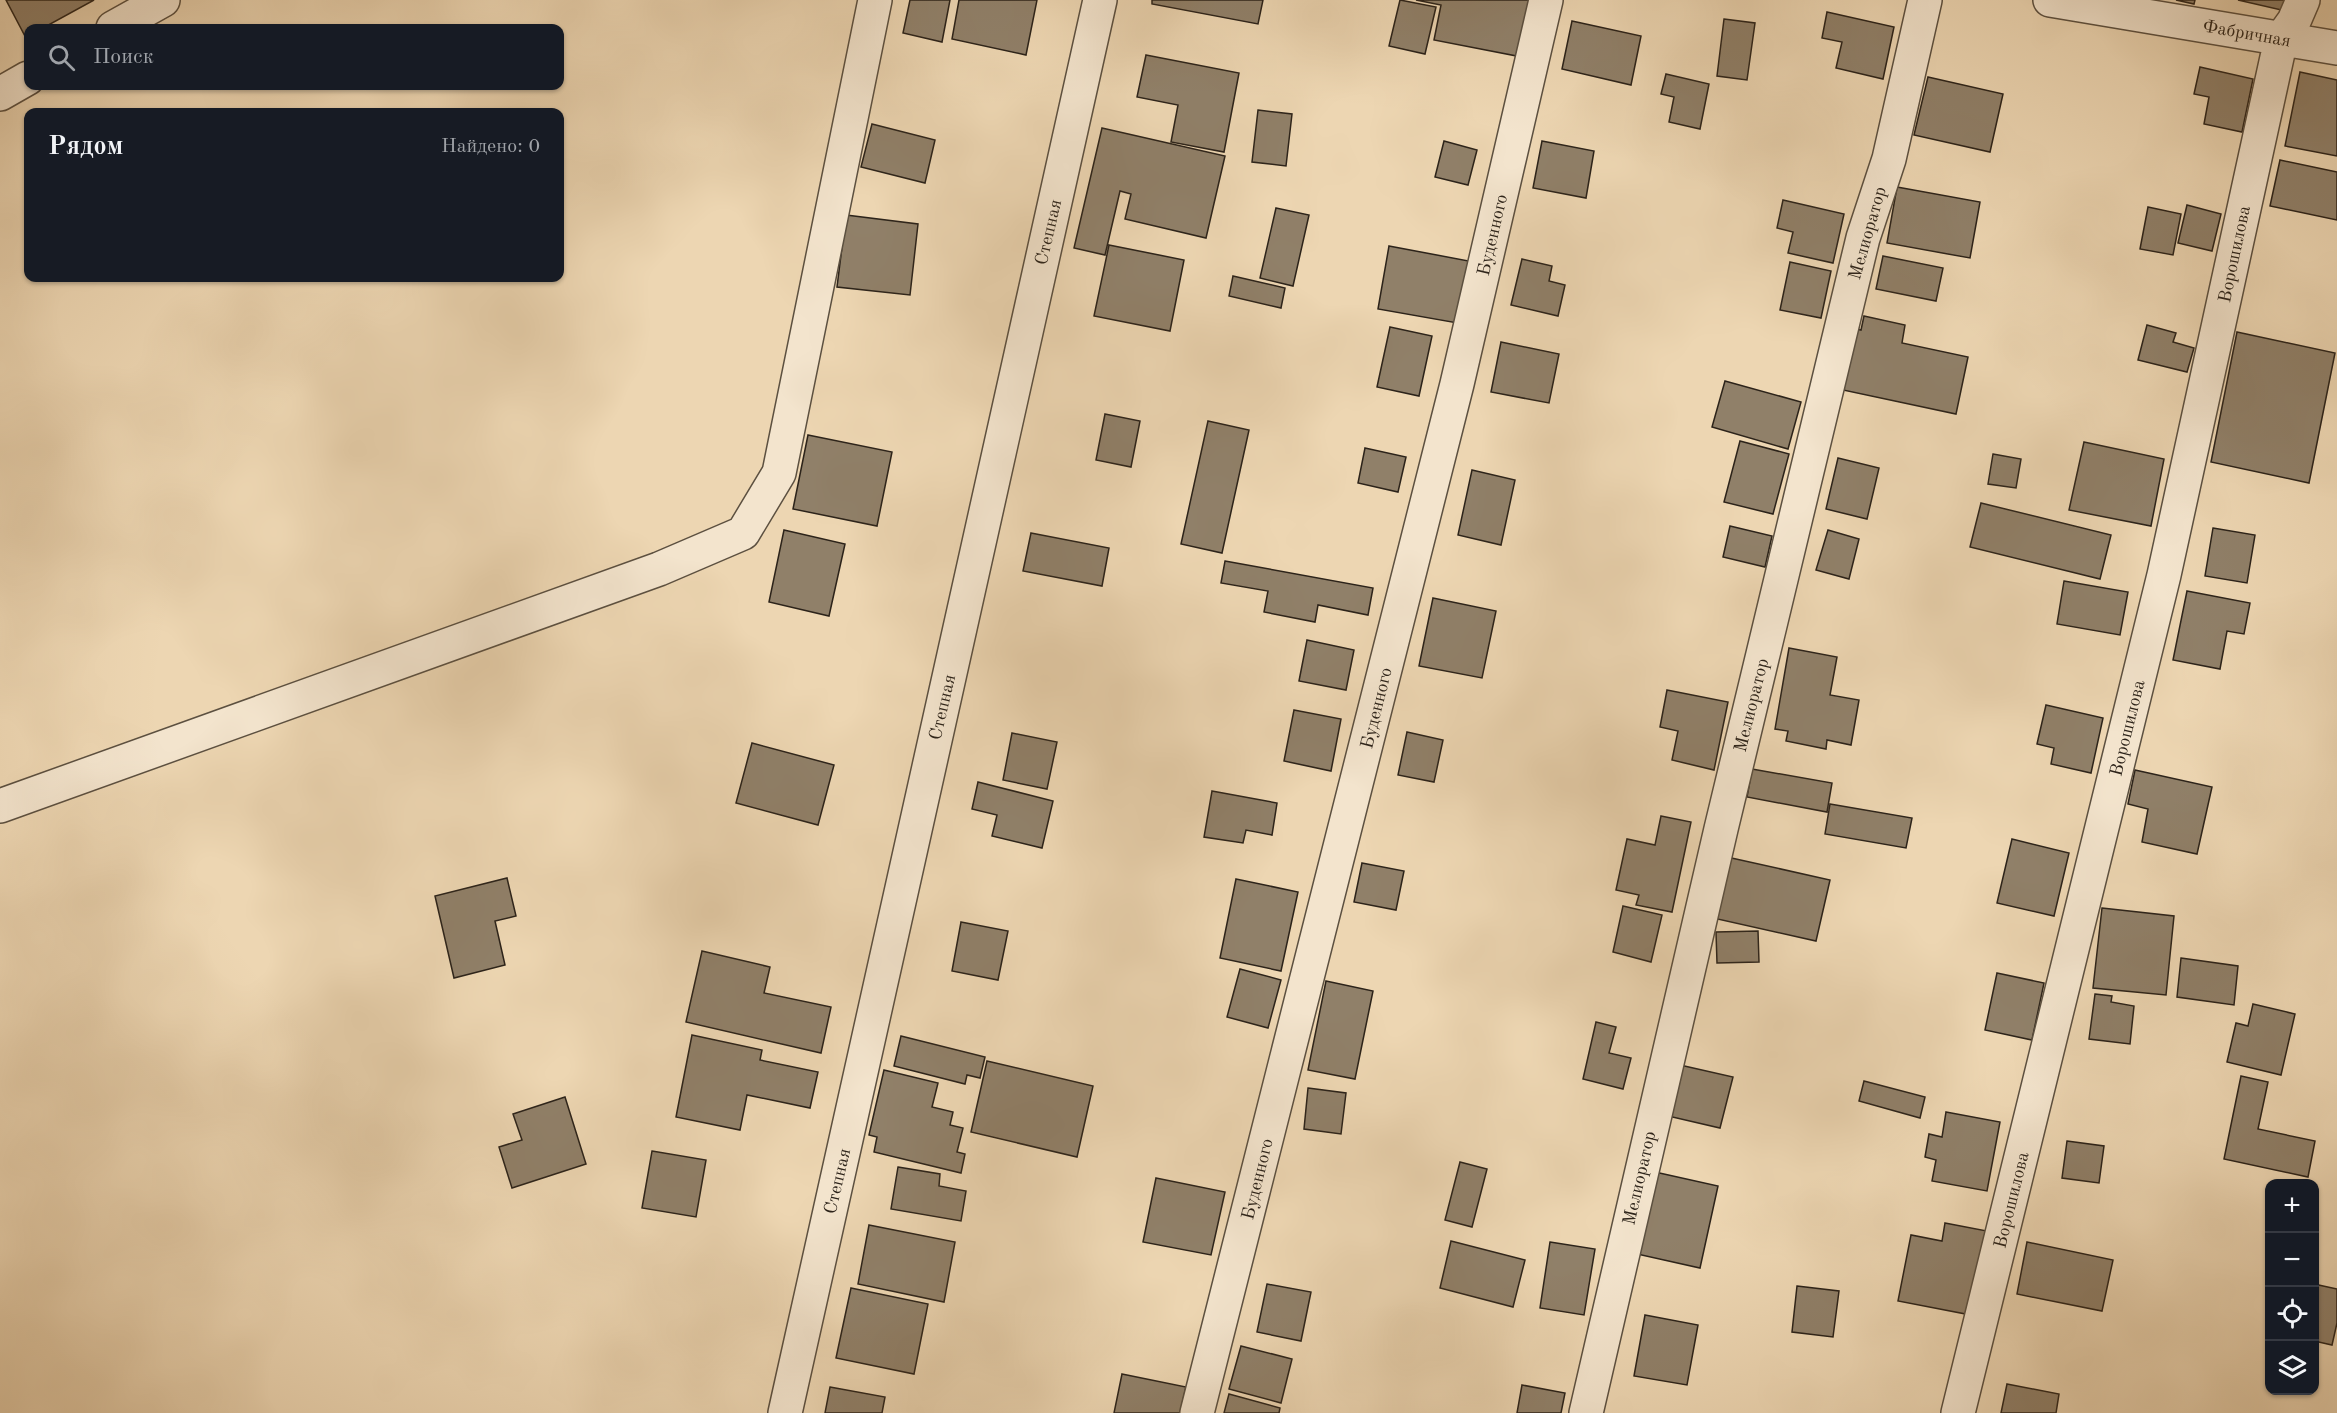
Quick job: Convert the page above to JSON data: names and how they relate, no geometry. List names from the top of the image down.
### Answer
{
  "streets": {
    "street": [
      "Фабричная",
      "Степная",
      "Мелиоратор",
      "Буденного",
      "Ворошилова"
    ]
  },
  "crossings": [
    ["Фабричная", "Ворошилова"]
  ],
  "page": {
    "search": "Поиск",
    "heading": ["Рядом", "Найдено: 0"],
    "map_buttons": ["+", "−"]
  }
}
